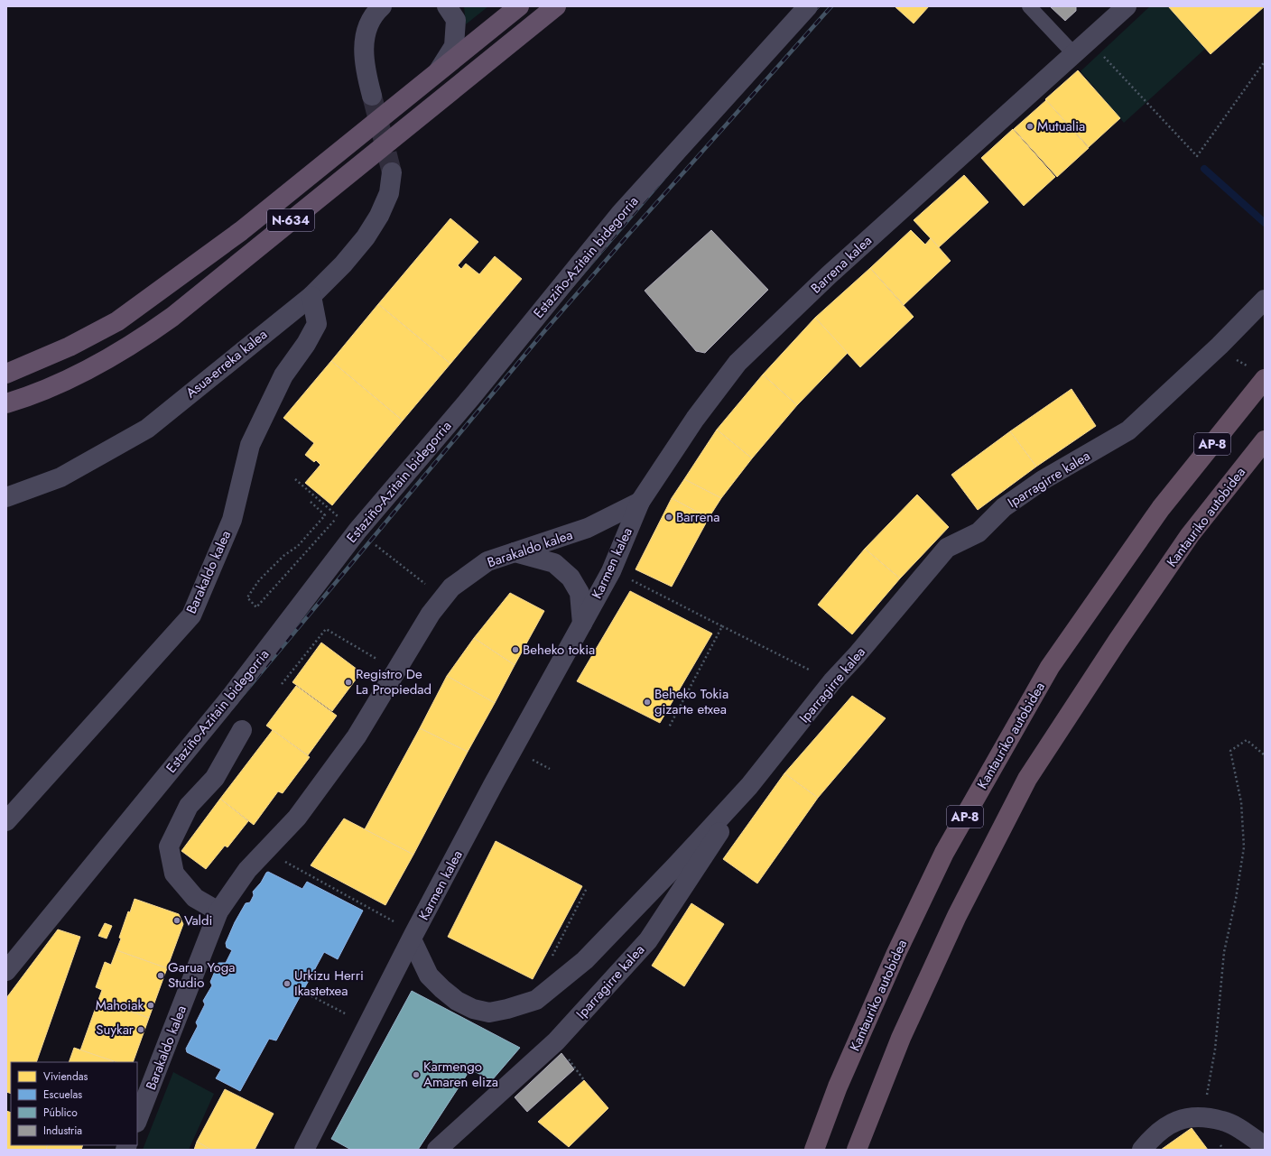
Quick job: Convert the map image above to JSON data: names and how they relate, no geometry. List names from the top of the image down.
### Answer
{
  "streets": {
    "highway": ["N-634", "AP-8", "Kantauriko autobidea"],
    "street": [
      "Estaziño-Azitain bidegorria",
      "Barrena kalea",
      "Asua-erreka kalea",
      "Iparragirre kalea",
      "Barakaldo kalea",
      "Karmen kalea"
    ]
  },
  "crossings": [
    ["Barrena kalea", "Barakaldo kalea"],
    ["Barrena kalea", "Karmen kalea"],
    ["Asua-erreka kalea", "Barakaldo kalea"],
    ["Iparragirre kalea", "Karmen kalea"],
    ["Barakaldo kalea", "Karmen kalea"]
  ],
  "places": [
    "Mutualia",
    "Barrena",
    "Beheko tokia",
    "Registro De La Propiedad",
    "Beheko Tokia gizarte etxea",
    "Valdi",
    "Garua Yoga Studio",
    "Urkizu Herri Ikastetxea",
    "Mahoiak",
    "Suykar",
    "Karmengo Amaren eliza"
  ],
  "legend": [
    "Viviendas",
    "Escuelas",
    "Público",
    "Industria"
  ]
}
